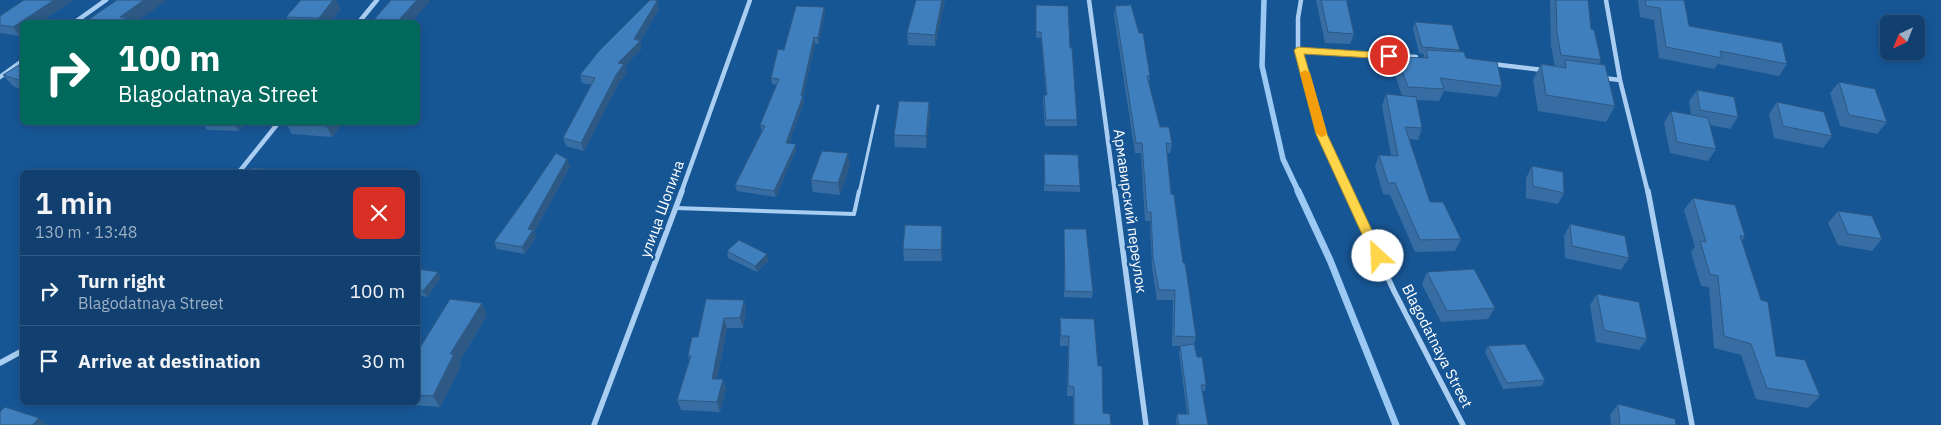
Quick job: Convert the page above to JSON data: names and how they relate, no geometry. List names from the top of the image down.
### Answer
{
  "streets": {
    "street": ["улица Шопина", "Армавирский переулок", "Blagodatnaya Street"]
  },
  "north": "bottom left",
  "page": {
    "turn": ["100 m", "Blagodatnaya Street"],
    "heading": ["1 min", "130 m · 13:48"],
    "list": [
      {
        "name": "Turn right",
        "note": "Blagodatnaya Street",
        "value": "100 m"
      },
      {
        "name": "Arrive at destination",
        "value": "30 m"
      }
    ]
  }
}
